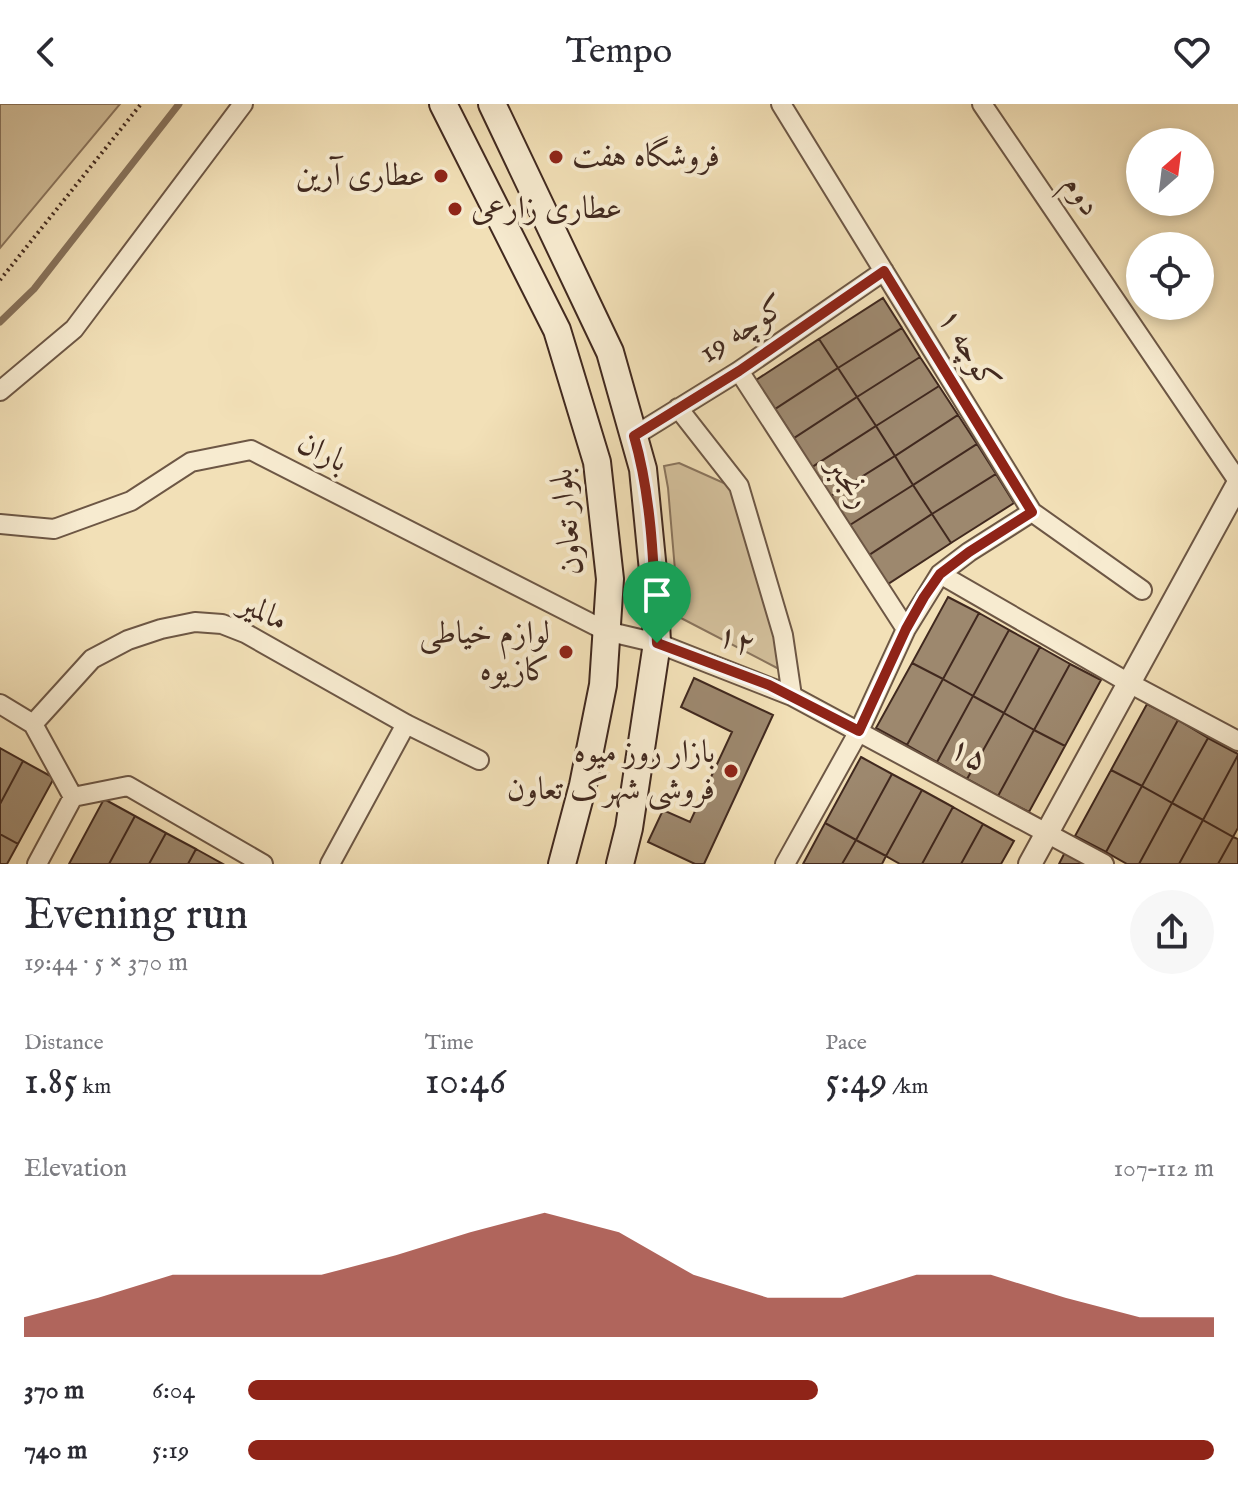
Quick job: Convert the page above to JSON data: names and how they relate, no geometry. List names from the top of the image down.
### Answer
{
  "streets": {
    "main road": ["بلوار تعاون"],
    "street": [
      "دوم",
      "کوچه 19",
      "کوچه ۱",
      "باران",
      "رنجبر",
      "مالمیر",
      "۱۲",
      "۱۵"
    ]
  },
  "crossings": [
    ["کوچه 19", "کوچه ۱"],
    ["کوچه 19", "رنجبر"],
    ["باران", "بلوار تعاون"],
    ["باران", "۱۲"],
    ["۱۲", "۱۵"]
  ],
  "places": [
    "فروشگاه هفت",
    "عطاری آرین",
    "عطاری زارعی",
    "لوازم خیاطی کازیوه",
    "بازار روز میوه فروشی شهرک تعاون"
  ],
  "north": "top right",
  "page": {
    "header": "Tempo",
    "heading": ["Evening run", "19:44 · 5 × 370 m"],
    "stats": [
      ["Distance", "1.85 km"],
      ["Time", "10:46"],
      ["Pace", "5:49 /km"]
    ],
    "chart": ["Elevation", "107–112 m"],
    "list": [
      {
        "name": "370 m",
        "note": "6:04"
      },
      {
        "name": "740 m",
        "note": "5:19"
      }
    ]
  }
}
